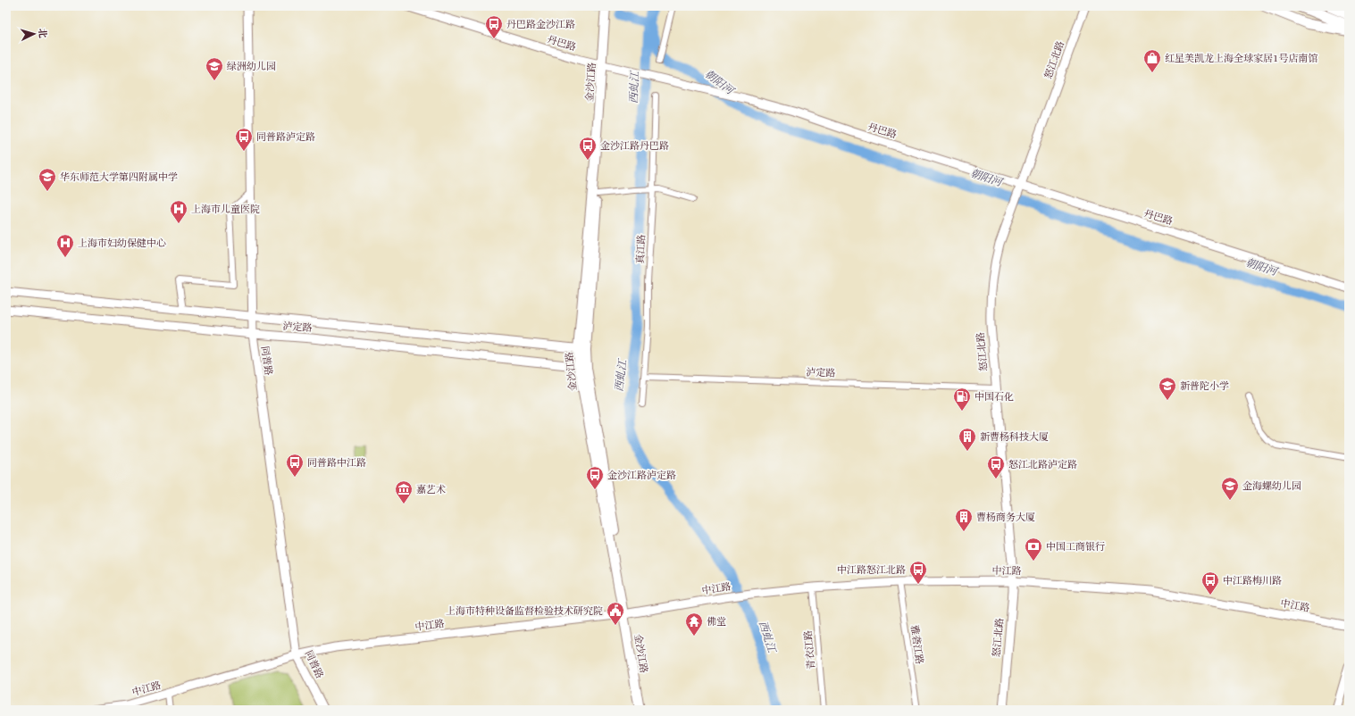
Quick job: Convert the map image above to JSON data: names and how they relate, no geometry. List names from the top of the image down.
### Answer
{
  "streets": {
    "main road": ["金沙江路"],
    "street": [
      "丹巴路",
      "怒江北路",
      "真江路",
      "泸定路",
      "同普路",
      "中江路",
      "雅砻江路",
      "青衣江路"
    ]
  },
  "crossings": [
    ["丹巴路", "怒江北路"],
    ["丹巴路", "金沙江路"],
    ["怒江北路", "泸定路"],
    ["怒江北路", "中江路"],
    ["金沙江路", "泸定路"],
    ["金沙江路", "中江路"],
    ["真江路", "泸定路"],
    ["泸定路", "同普路"],
    ["同普路", "中江路"],
    ["中江路", "雅砻江路"],
    ["中江路", "青衣江路"]
  ],
  "water": ["朝阳河", "西虬江"],
  "places": {
    "bus stop": [
      "丹巴路金沙江路",
      "同普路泸定路",
      "金沙江路丹巴路",
      "同普路中江路",
      "怒江北路泸定路",
      "金沙江路泸定路",
      "中江路怒江北路",
      "中江路梅川路"
    ],
    "shop": ["红星美凯龙上海全球家居1号店南馆"],
    "school or university": [
      "绿洲幼儿园",
      "华东师范大学第四附属中学",
      "新普陀小学",
      "金海螺幼儿园"
    ],
    "hospital": ["上海市儿童医院", "上海市妇幼保健中心"],
    "fuel station": ["中国石化"],
    "building": ["新曹杨科技大厦", "曹杨商务大厦"],
    "museum": ["嘉艺术"],
    "bank": ["中国工商银行"],
    "public building": ["上海市特种设备监督检验技术研究院"],
    "temple": ["佛堂"]
  },
  "north": "right"
}
